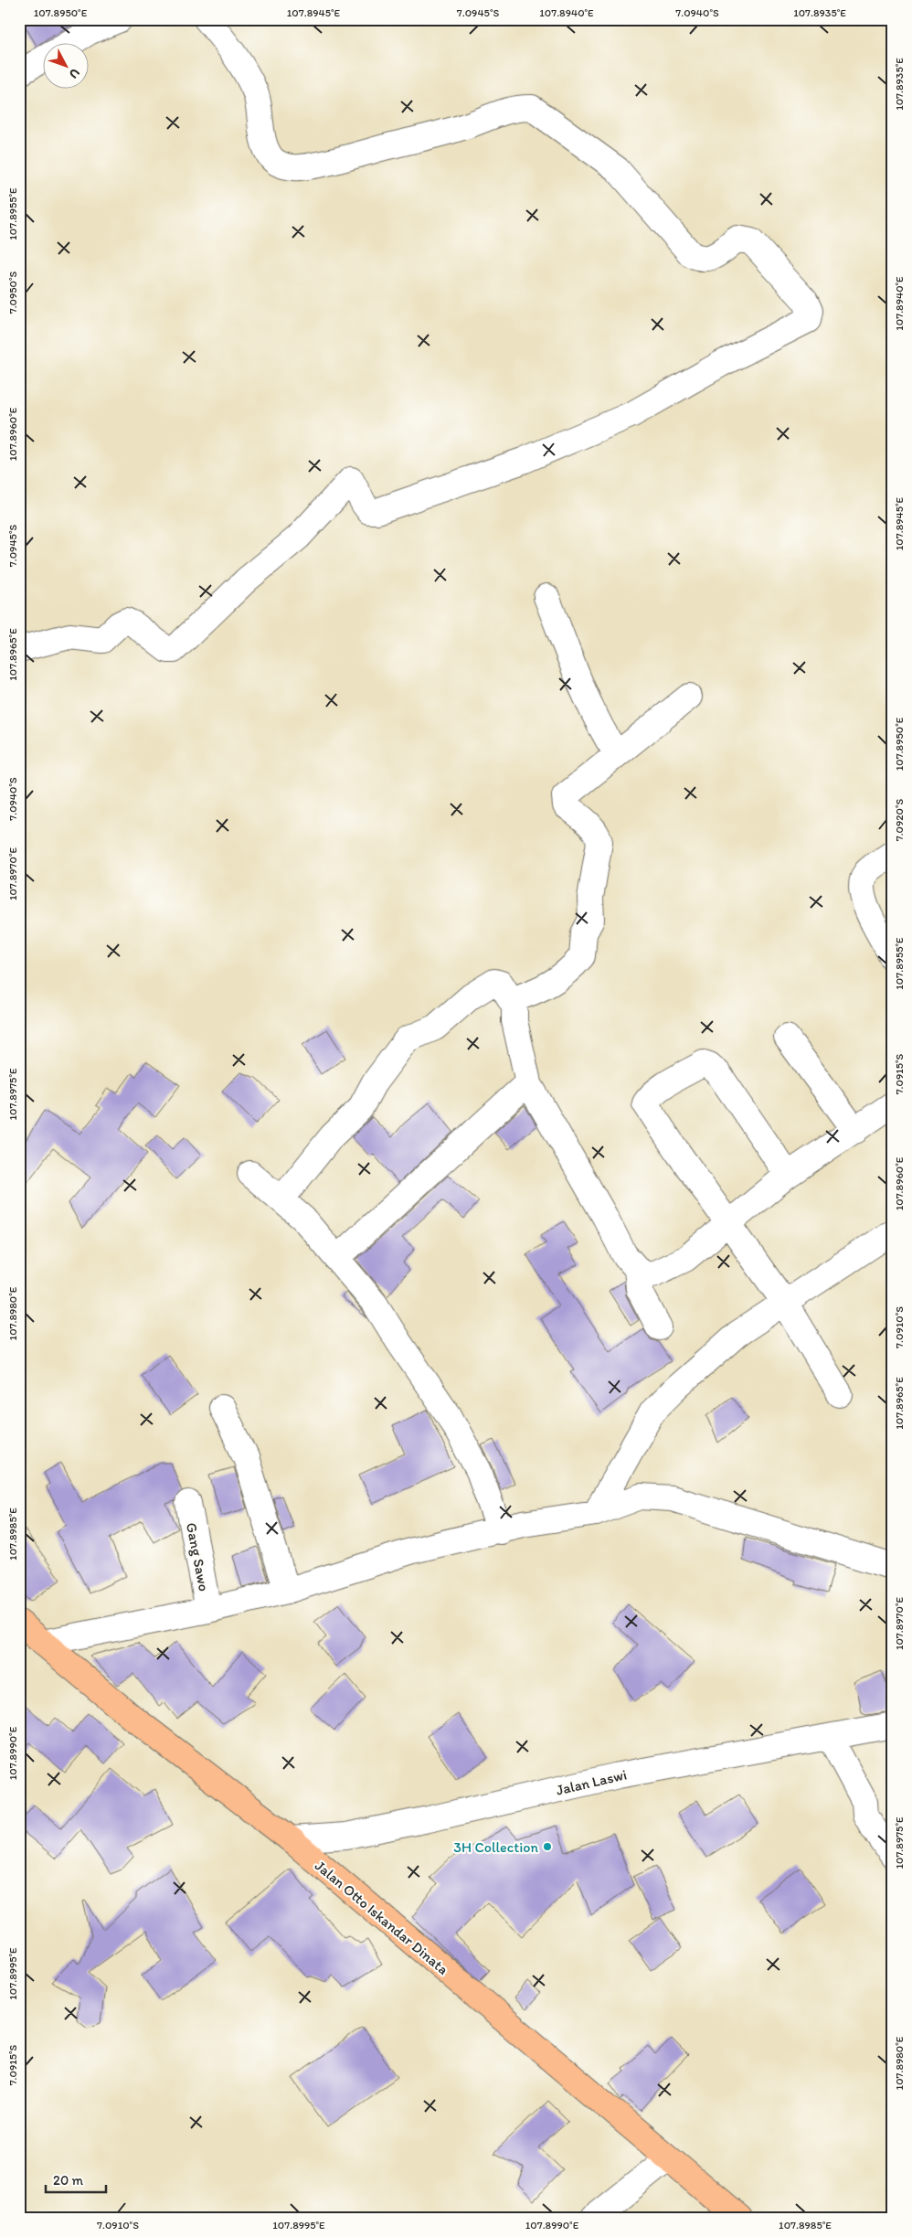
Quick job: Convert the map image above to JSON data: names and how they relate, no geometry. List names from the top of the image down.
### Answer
{
  "streets": {
    "main road": ["Jalan Otto Iskandar Dinata"],
    "street": ["Gang Sawo", "Jalan Laswi"]
  },
  "crossings": [
    ["Jalan Laswi", "Jalan Otto Iskandar Dinata"]
  ],
  "places": ["3H Collection"],
  "scale_bar": "20 m",
  "north": "bottom right",
  "coordinates": [
    "107.8950°E",
    "107.8945°E",
    "7.0945°S",
    "107.8940°E",
    "7.0940°S",
    "107.8935°E",
    "107.8955°E",
    "7.0950°S",
    "107.8960°E",
    "107.8965°E",
    "7.0920°S",
    "107.8970°E",
    "7.0915°S",
    "107.8975°E",
    "107.8980°E",
    "7.0910°S",
    "107.8985°E",
    "107.8990°E",
    "107.8995°E"
  ]
}
